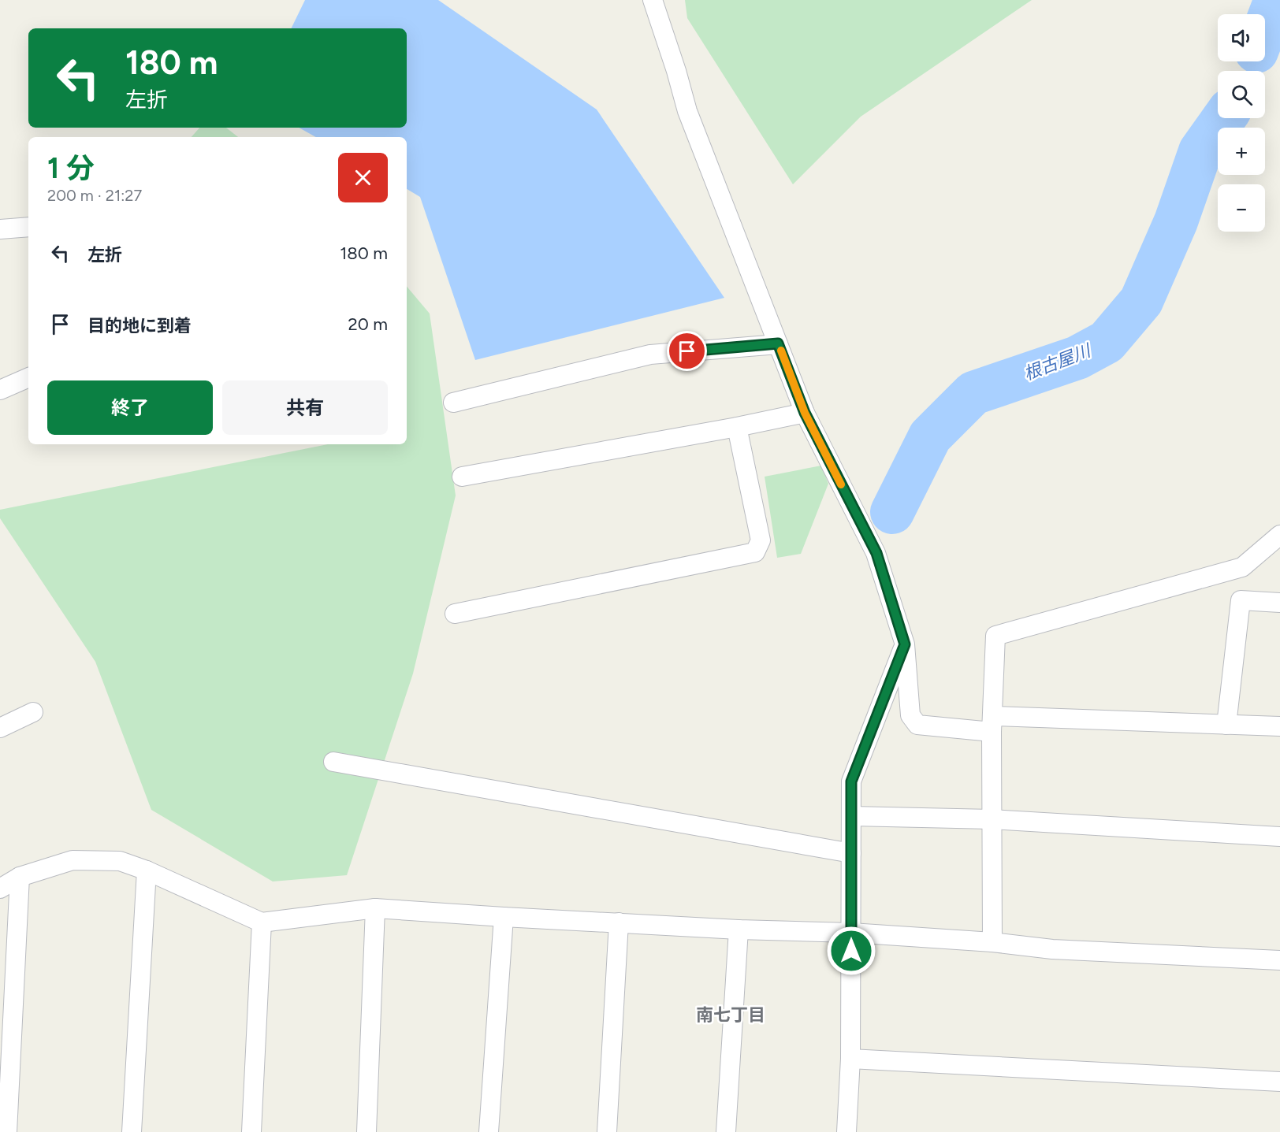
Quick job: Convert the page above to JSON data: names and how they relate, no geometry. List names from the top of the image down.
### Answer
{
  "districts": ["南七丁目"],
  "water": ["根古屋川"],
  "page": {
    "map_buttons": ["+", "−"],
    "turn": ["180 m", "左折"],
    "heading": ["1 分", "200 m · 21:27"],
    "list": [
      {
        "name": "左折",
        "value": "180 m"
      },
      {
        "name": "目的地に到着",
        "value": "20 m"
      }
    ],
    "buttons": ["終了", "共有"]
  }
}
